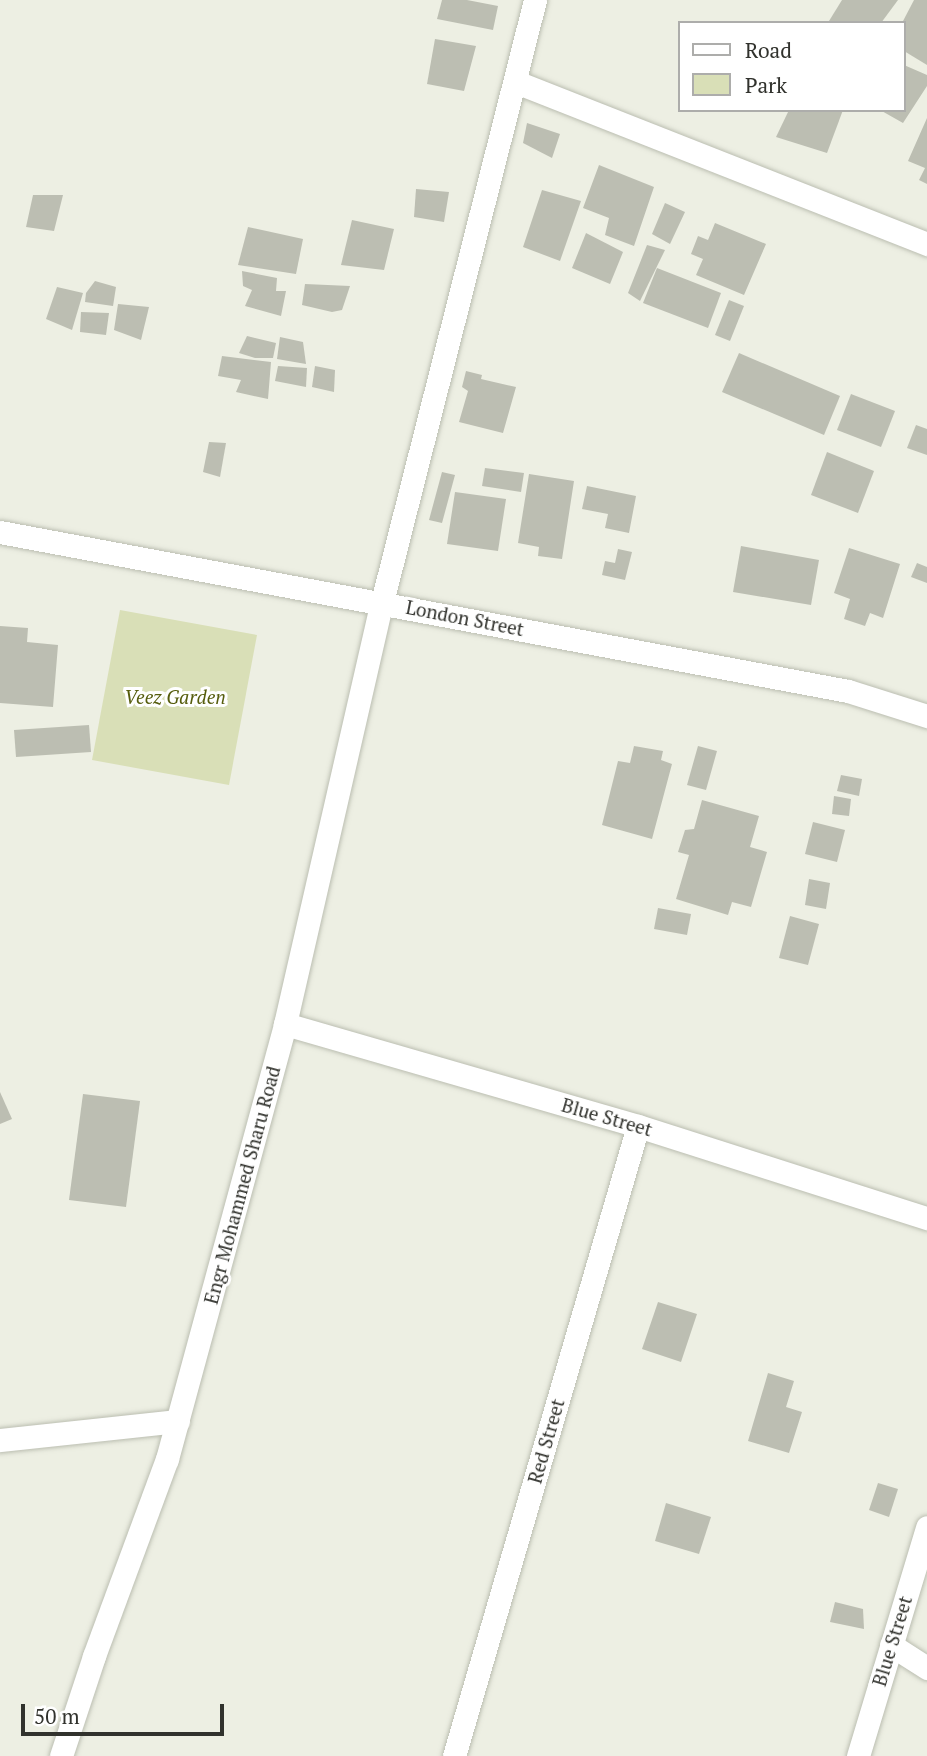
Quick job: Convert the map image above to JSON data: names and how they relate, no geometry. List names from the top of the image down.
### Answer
{
  "streets": {
    "street": [
      "London Street",
      "Blue Street",
      "Engr Mohammed Sharu Road",
      "Red Street"
    ]
  },
  "crossings": [
    ["London Street", "Engr Mohammed Sharu Road"],
    ["Blue Street", "Engr Mohammed Sharu Road"],
    ["Blue Street", "Red Street"]
  ],
  "parks": ["Veez Garden"],
  "legend": ["Road", "Park"],
  "scale_bar": "50 m"
}
